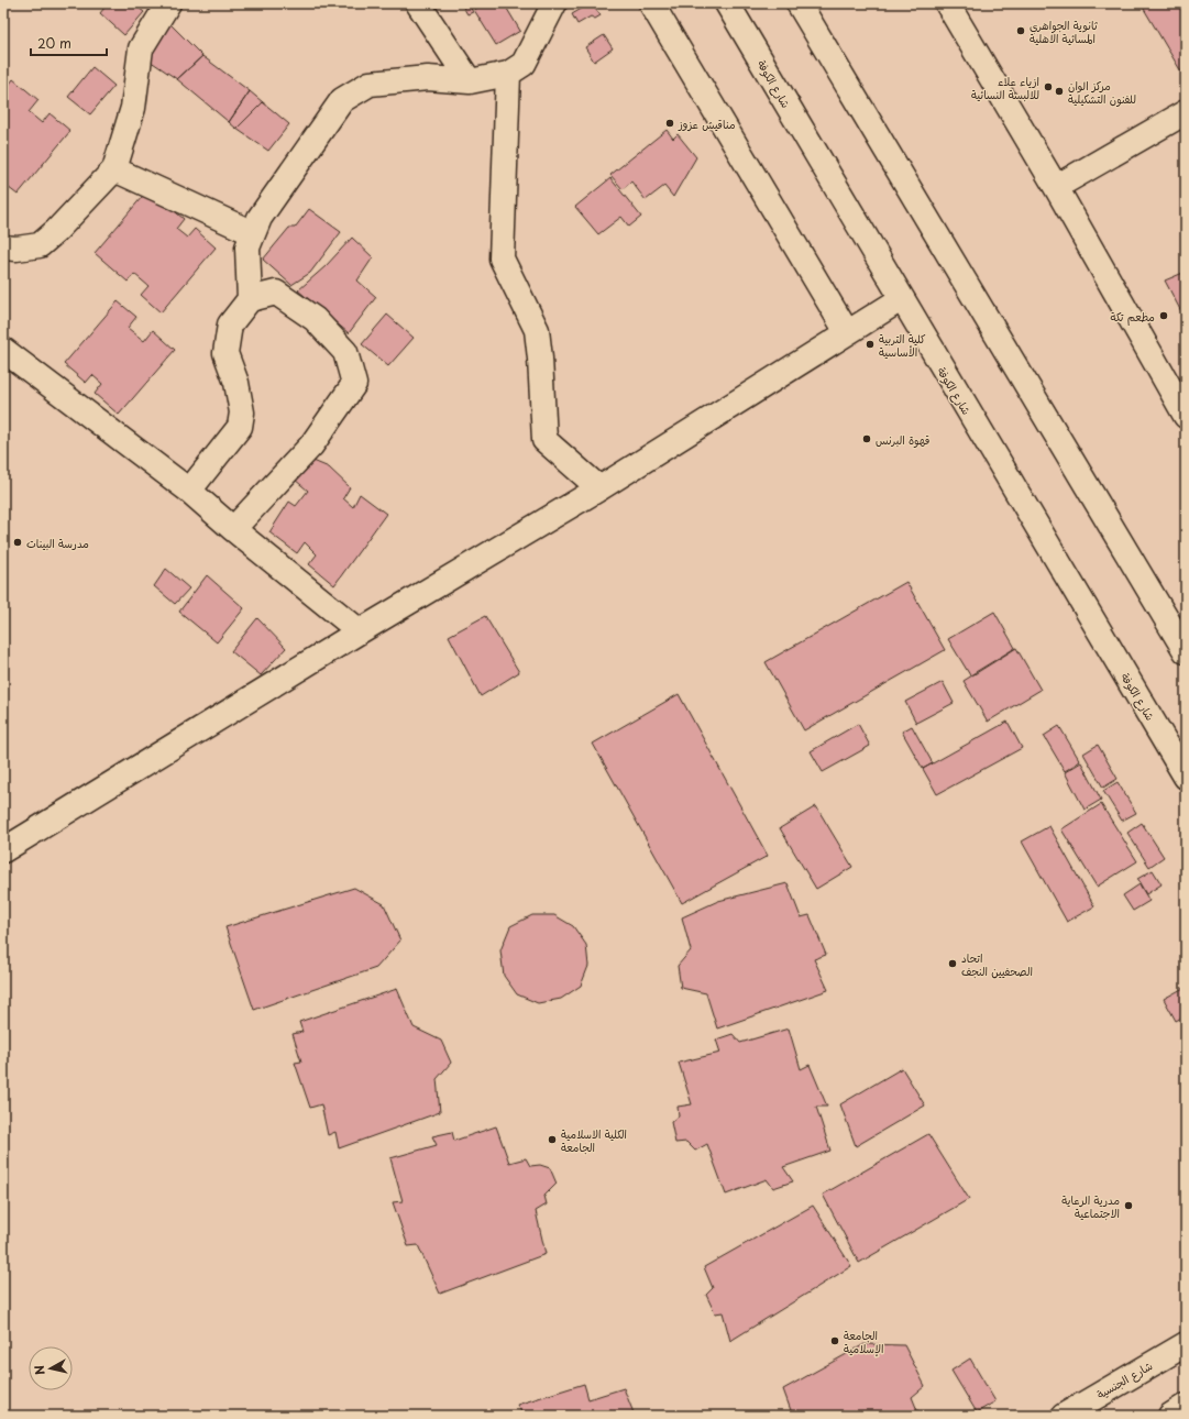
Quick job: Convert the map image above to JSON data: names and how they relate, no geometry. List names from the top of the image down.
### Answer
{
  "streets": {
    "main road": ["شارع الكوفة", "شارع الجنسية"]
  },
  "places": [
    "ثانوية الجواهري المسائية الاهلية",
    "ازياء علاء للالبسة النسائية",
    "مركز الوان للفنون التشكيلية",
    "مناقيش عزوز",
    "مطعم تكة",
    "كلية التربية الأساسية",
    "قهوة البرنس",
    "مدرسة البينات",
    "اتحاد الصحفيين النجف",
    "الكلية الاسلامية الجامعة",
    "مدرية الرعاية الاجتماعية",
    "الجامعة الإسلامية"
  ],
  "scale_bar": "20 m",
  "north": "left"
}
